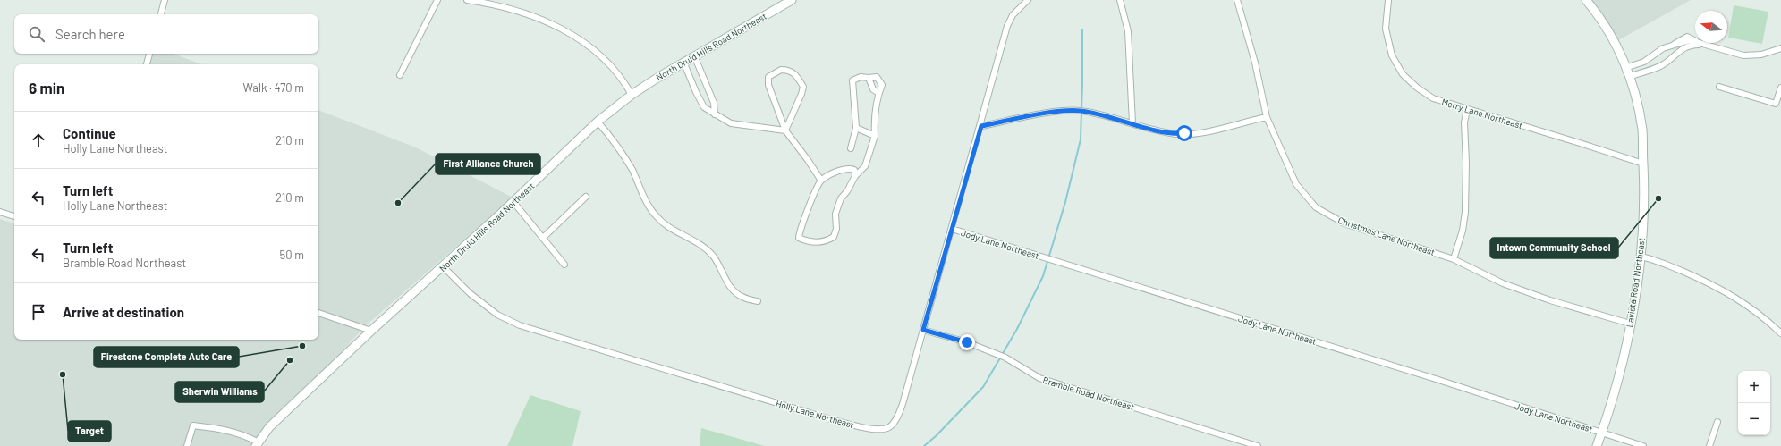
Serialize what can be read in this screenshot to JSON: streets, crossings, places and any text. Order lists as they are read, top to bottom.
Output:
{
  "streets": {
    "main road": ["North Druid Hills Road Northeast", "Lavista Road Northeast"],
    "street": [
      "Merry Lane Northeast",
      "Christmas Lane Northeast",
      "Jody Lane Northeast",
      "Bramble Road Northeast",
      "Holly Lane Northeast"
    ]
  },
  "crossings": [
    ["North Druid Hills Road Northeast", "Holly Lane Northeast"],
    ["Merry Lane Northeast", "Lavista Road Northeast"],
    ["Christmas Lane Northeast", "Lavista Road Northeast"],
    ["Jody Lane Northeast", "Lavista Road Northeast"],
    ["Jody Lane Northeast", "Holly Lane Northeast"],
    ["Bramble Road Northeast", "Holly Lane Northeast"]
  ],
  "places": [
    "Intown Community School",
    "First Alliance Church",
    "Firestone Complete Auto Care",
    "Sherwin Williams",
    "Target"
  ],
  "north": "left",
  "page": {
    "search": "Search here",
    "heading": ["6 min", "Walk · 470 m"],
    "list": [
      ["Continue", "Holly Lane Northeast", "210 m"],
      ["Turn left", "Holly Lane Northeast", "210 m"],
      ["Turn left", "Bramble Road Northeast", "50 m"],
      "Arrive at destination"
    ],
    "map_buttons": ["+", "−"]
  }
}
